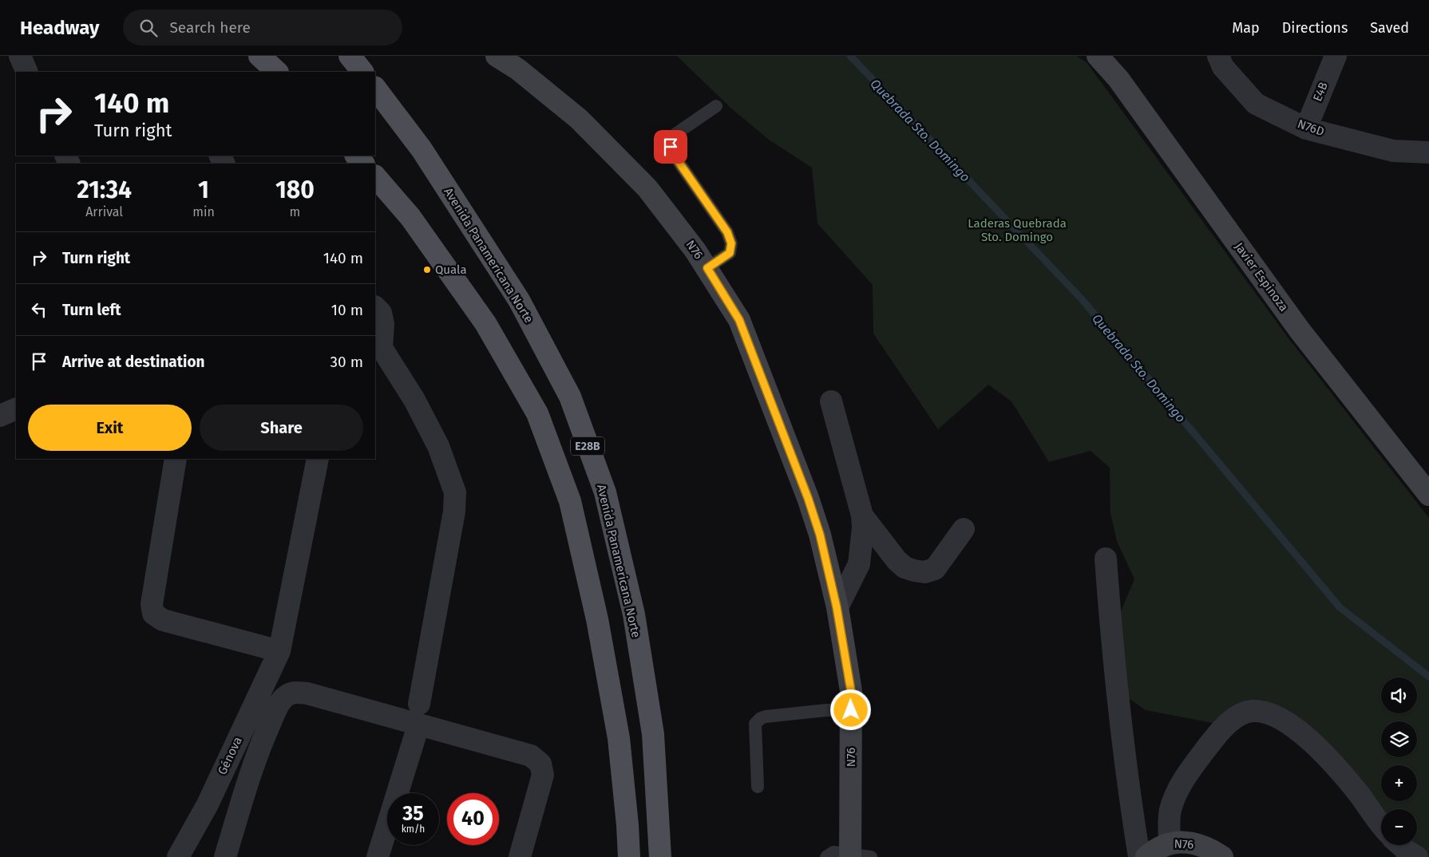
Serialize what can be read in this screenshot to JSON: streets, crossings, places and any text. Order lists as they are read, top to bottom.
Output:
{
  "streets": {
    "main road": ["Avenida Panamericana Norte", "E28B"],
    "street": [
      "E4B",
      "N76D",
      "N76",
      "Javier Espinoza",
      "Génova"
    ]
  },
  "crossings": [
    ["E4B", "N76D"]
  ],
  "water": ["Quebrada Sto. Domingo"],
  "parks": ["Laderas Quebrada Sto. Domingo"],
  "places": ["Quala"],
  "page": {
    "header": "Headway",
    "search": "Search here",
    "nav": ["Map", "Directions", "Saved"],
    "turn": ["140 m", "Turn right"],
    "eta": [
      "21:34",
      "Arrival",
      "1",
      "min",
      "180",
      "m"
    ],
    "list": [
      {
        "name": "Turn right",
        "value": "140 m"
      },
      {
        "name": "Turn left",
        "value": "10 m"
      },
      {
        "name": "Arrive at destination",
        "value": "30 m"
      }
    ],
    "buttons": ["Exit", "Share"],
    "map_buttons": ["+", "−"],
    "speed": "35 km/h",
    "limit": "40"
  }
}
